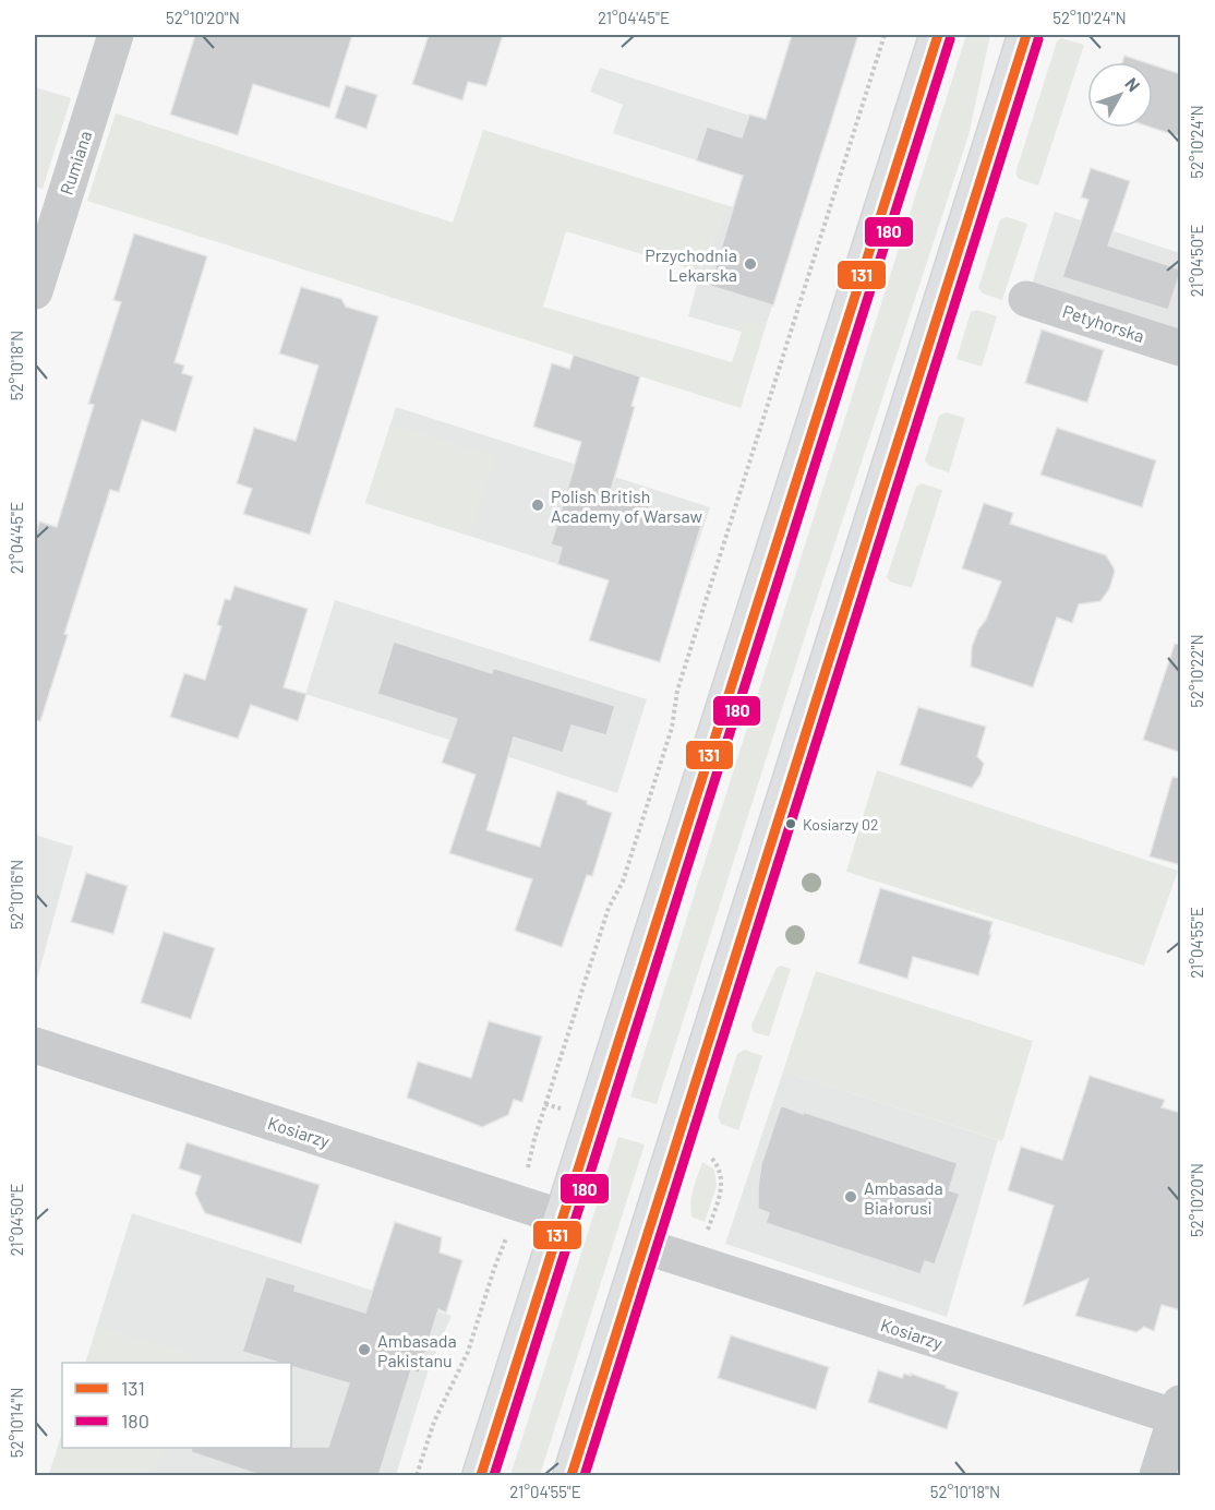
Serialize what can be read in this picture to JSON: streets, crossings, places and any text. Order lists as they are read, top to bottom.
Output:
{
  "streets": {
    "street": ["Rumiana", "Petyhorska", "Kosiarzy"]
  },
  "places": [
    "Przychodnia Lekarska",
    "Polish British Academy of Warsaw",
    "Kosiarzy 02",
    "Ambasada Białorusi",
    "Ambasada Pakistanu"
  ],
  "lines": ["transit line 131", "transit line 180"],
  "legend": ["131", "180"],
  "north": "top right",
  "coordinates": [
    "52°10'20\"N",
    "21°04'45\"E",
    "52°10'24\"N",
    "21°04'50\"E",
    "52°10'18\"N",
    "52°10'22\"N",
    "52°10'16\"N",
    "21°04'55\"E",
    "52°10'14\"N"
  ]
}
